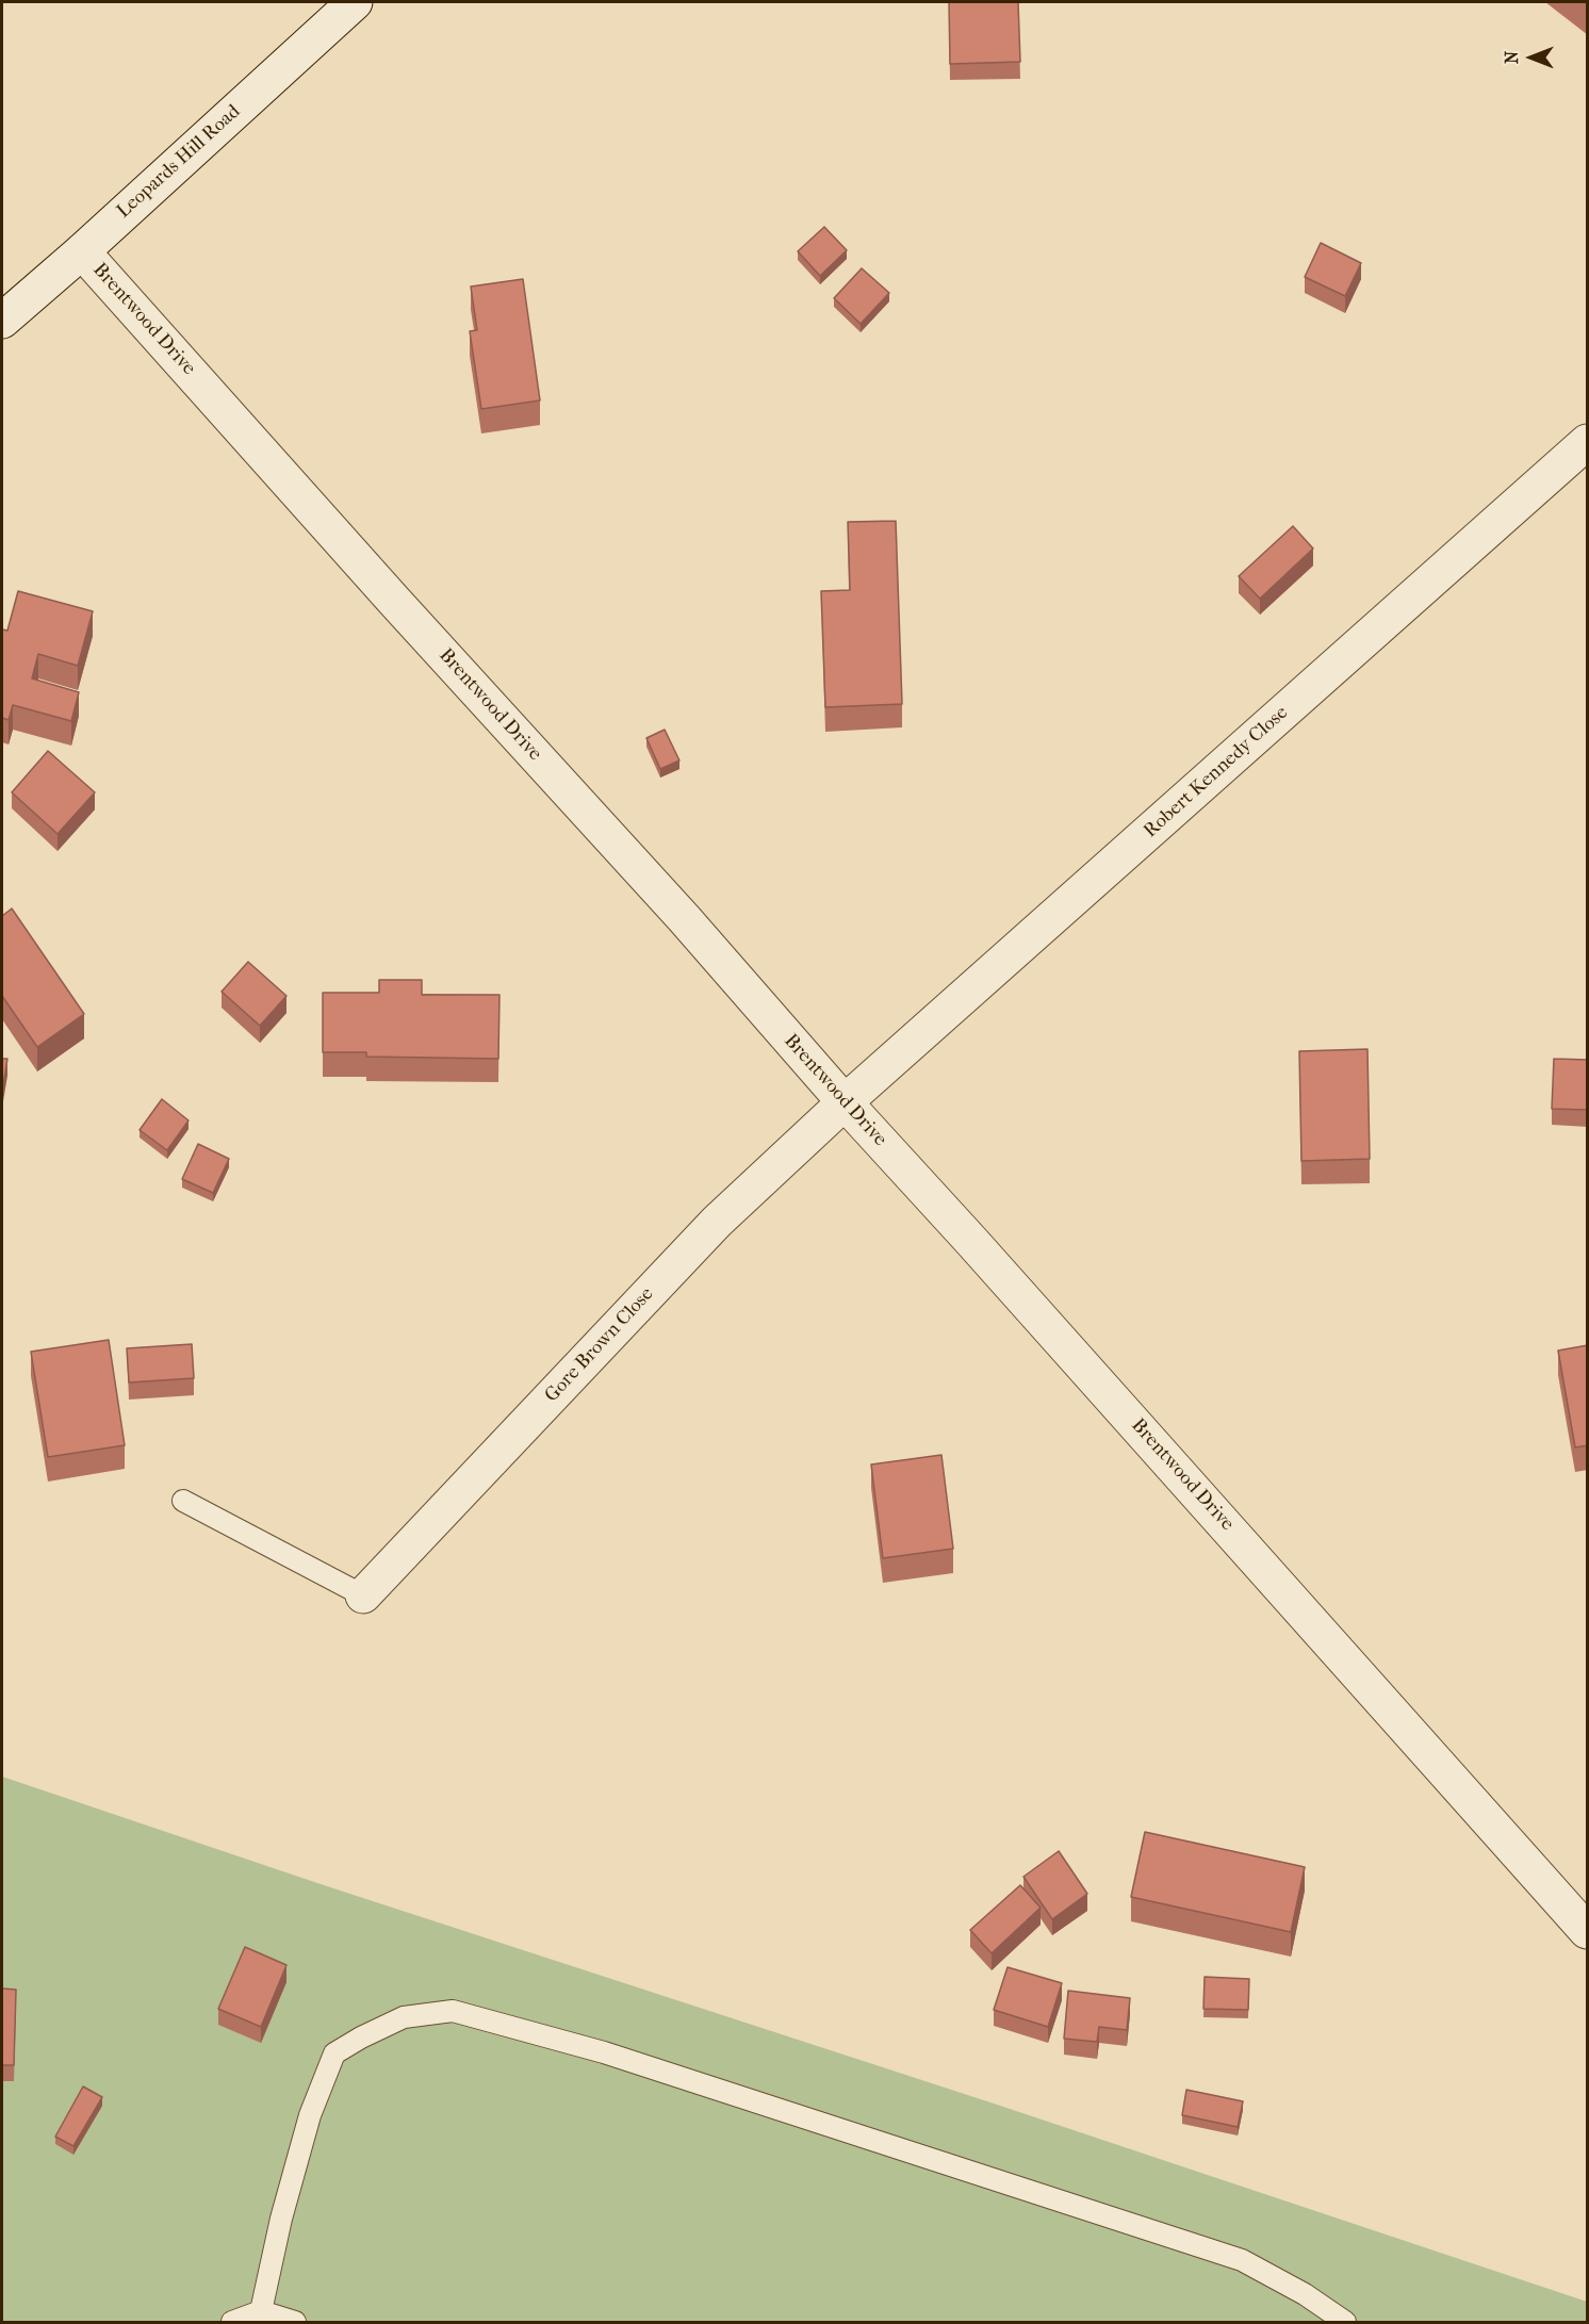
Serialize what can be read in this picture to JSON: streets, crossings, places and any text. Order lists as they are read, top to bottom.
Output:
{
  "streets": {
    "street": [
      "Leopards Hill Road",
      "Brentwood Drive",
      "Robert Kennedy Close",
      "Gore Brown Close"
    ]
  },
  "crossings": [
    ["Leopards Hill Road", "Brentwood Drive"],
    ["Brentwood Drive", "Robert Kennedy Close"],
    ["Brentwood Drive", "Gore Brown Close"],
    ["Robert Kennedy Close", "Gore Brown Close"]
  ],
  "north": "left"
}
